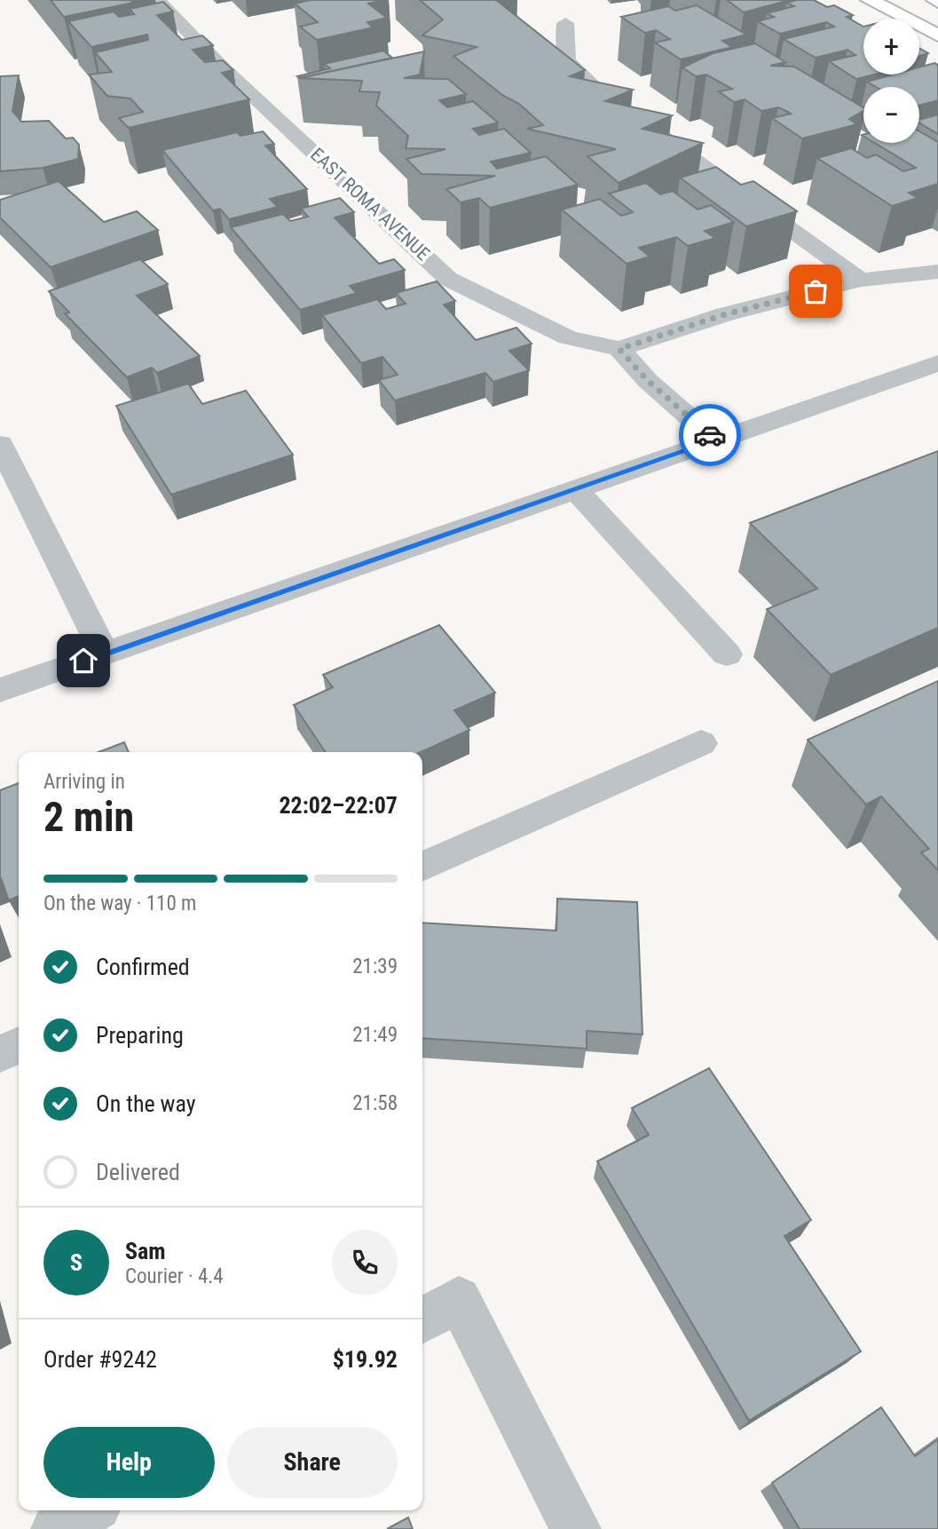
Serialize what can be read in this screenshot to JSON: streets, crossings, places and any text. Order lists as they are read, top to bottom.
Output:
{
  "streets": {
    "street": ["EAST ROMA AVENUE"]
  },
  "page": {
    "map_buttons": ["+", "−"],
    "heading": ["2 min", "Arriving in", "22:02–22:07"],
    "panel": [
      "Sam",
      "Courier · 4.4",
      "Order #9242",
      "$19.92"
    ],
    "bar": "On the way · 110 m",
    "list": [
      ["Confirmed", "21:39"],
      ["Preparing", "21:49"],
      ["On the way", "21:58"],
      "Delivered"
    ],
    "round": "S",
    "buttons": ["Help", "Share"]
  }
}
